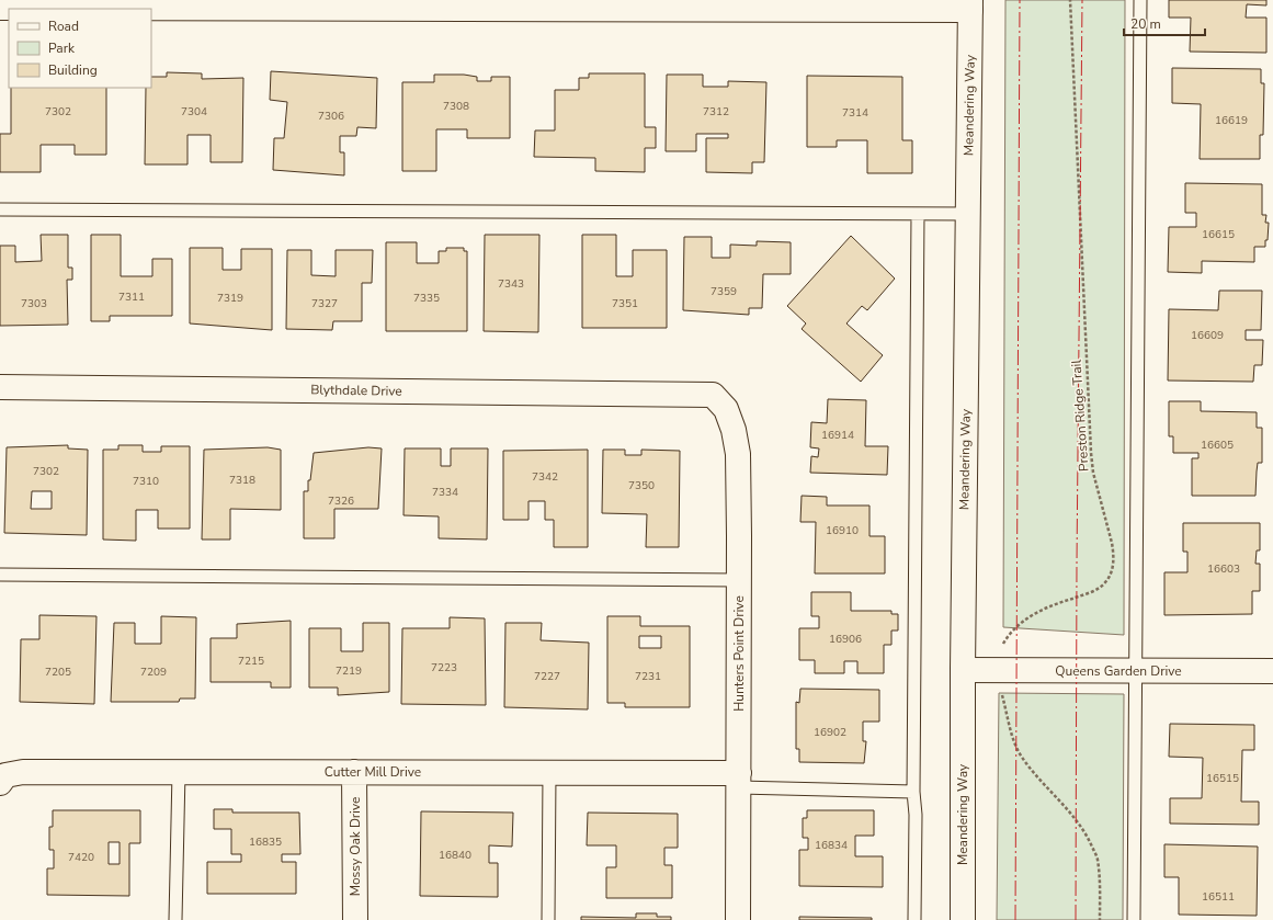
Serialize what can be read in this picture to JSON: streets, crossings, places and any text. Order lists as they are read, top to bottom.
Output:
{
  "streets": {
    "street": [
      "Meandering Way",
      "Blythdale Drive",
      "Hunters Point Drive",
      "Queens Garden Drive",
      "Cutter Mill Drive",
      "Mossy Oak Drive"
    ],
    "path": ["Preston Ridge Trail"]
  },
  "crossings": [
    ["Meandering Way", "Queens Garden Drive"],
    ["Blythdale Drive", "Hunters Point Drive"],
    ["Preston Ridge Trail", "Queens Garden Drive"],
    ["Hunters Point Drive", "Cutter Mill Drive"],
    ["Cutter Mill Drive", "Mossy Oak Drive"]
  ],
  "house_numbers": [
    "7308",
    "7302",
    "7304",
    "7312",
    "7314",
    "7306",
    "16619",
    "16615",
    "7343",
    "7359",
    "7311",
    "7319",
    "7335",
    "7303",
    "7327",
    "7351",
    "16609",
    "16914",
    "16605",
    "7302",
    "7342",
    "7318",
    "7310",
    "7350",
    "7334",
    "7326",
    "16910",
    "16603",
    "16906",
    "7215",
    "7223",
    "7219",
    "7205",
    "7209",
    "7227",
    "7231",
    "16902",
    "16515",
    "16835",
    "16834",
    "16840",
    "7420",
    "16511"
  ],
  "legend": ["Road", "Park", "Building"],
  "scale_bar": "20 m"
}
